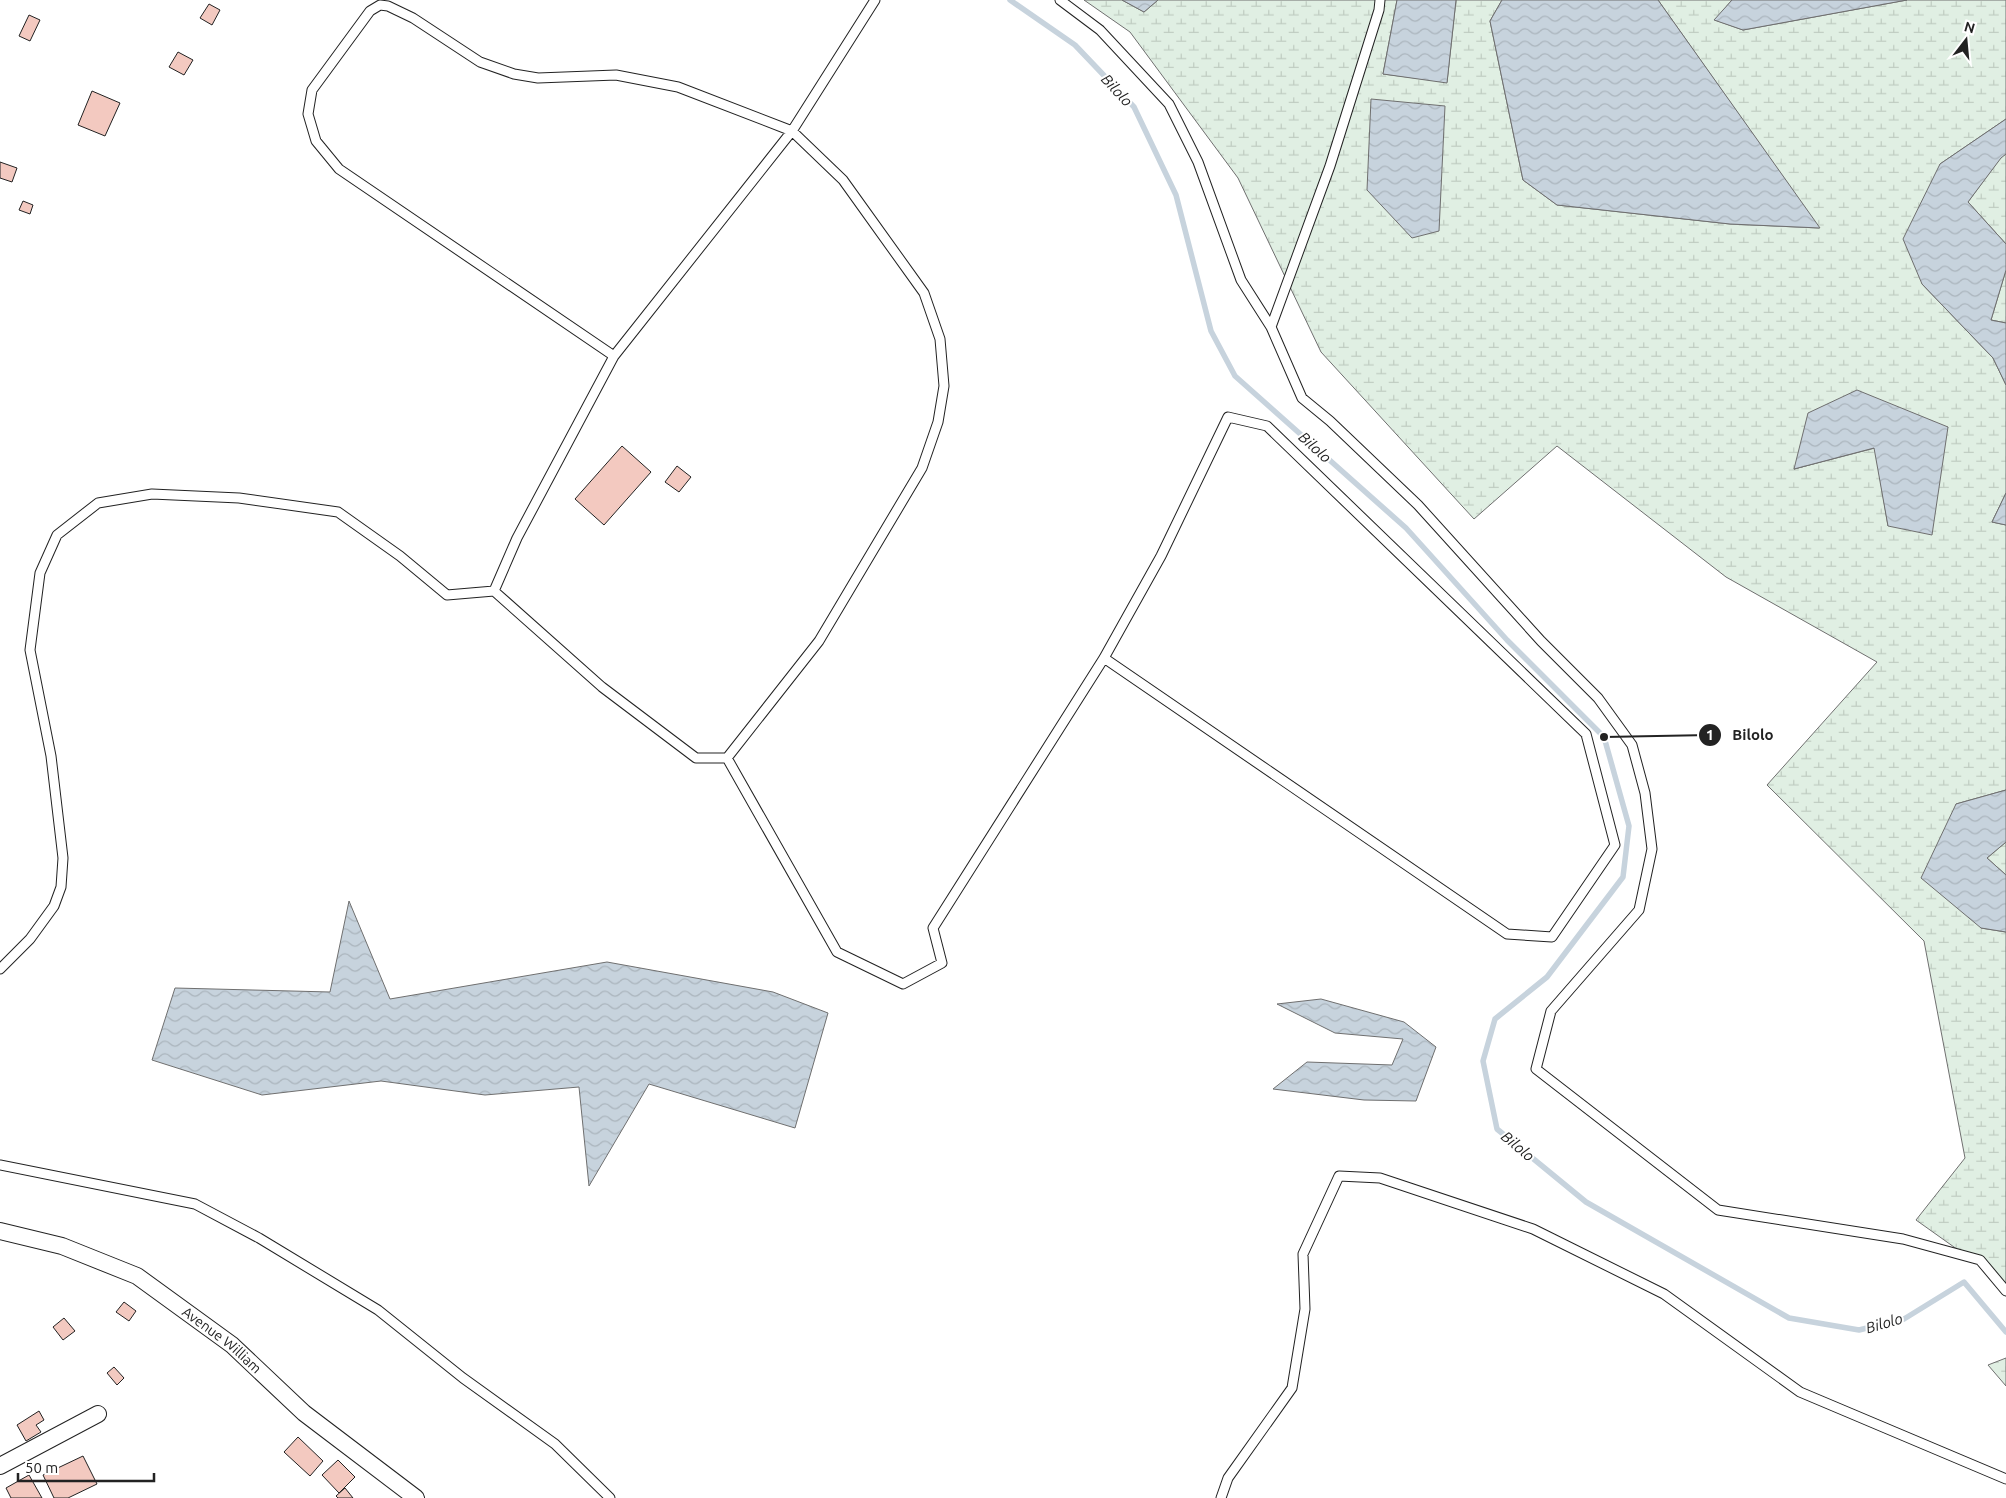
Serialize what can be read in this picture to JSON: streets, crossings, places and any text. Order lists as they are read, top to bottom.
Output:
{
  "streets": {
    "street": ["Avenue William"]
  },
  "water": ["Bilolo"],
  "places": ["Bilolo"],
  "scale_bar": "50 m",
  "north": "top"
}
